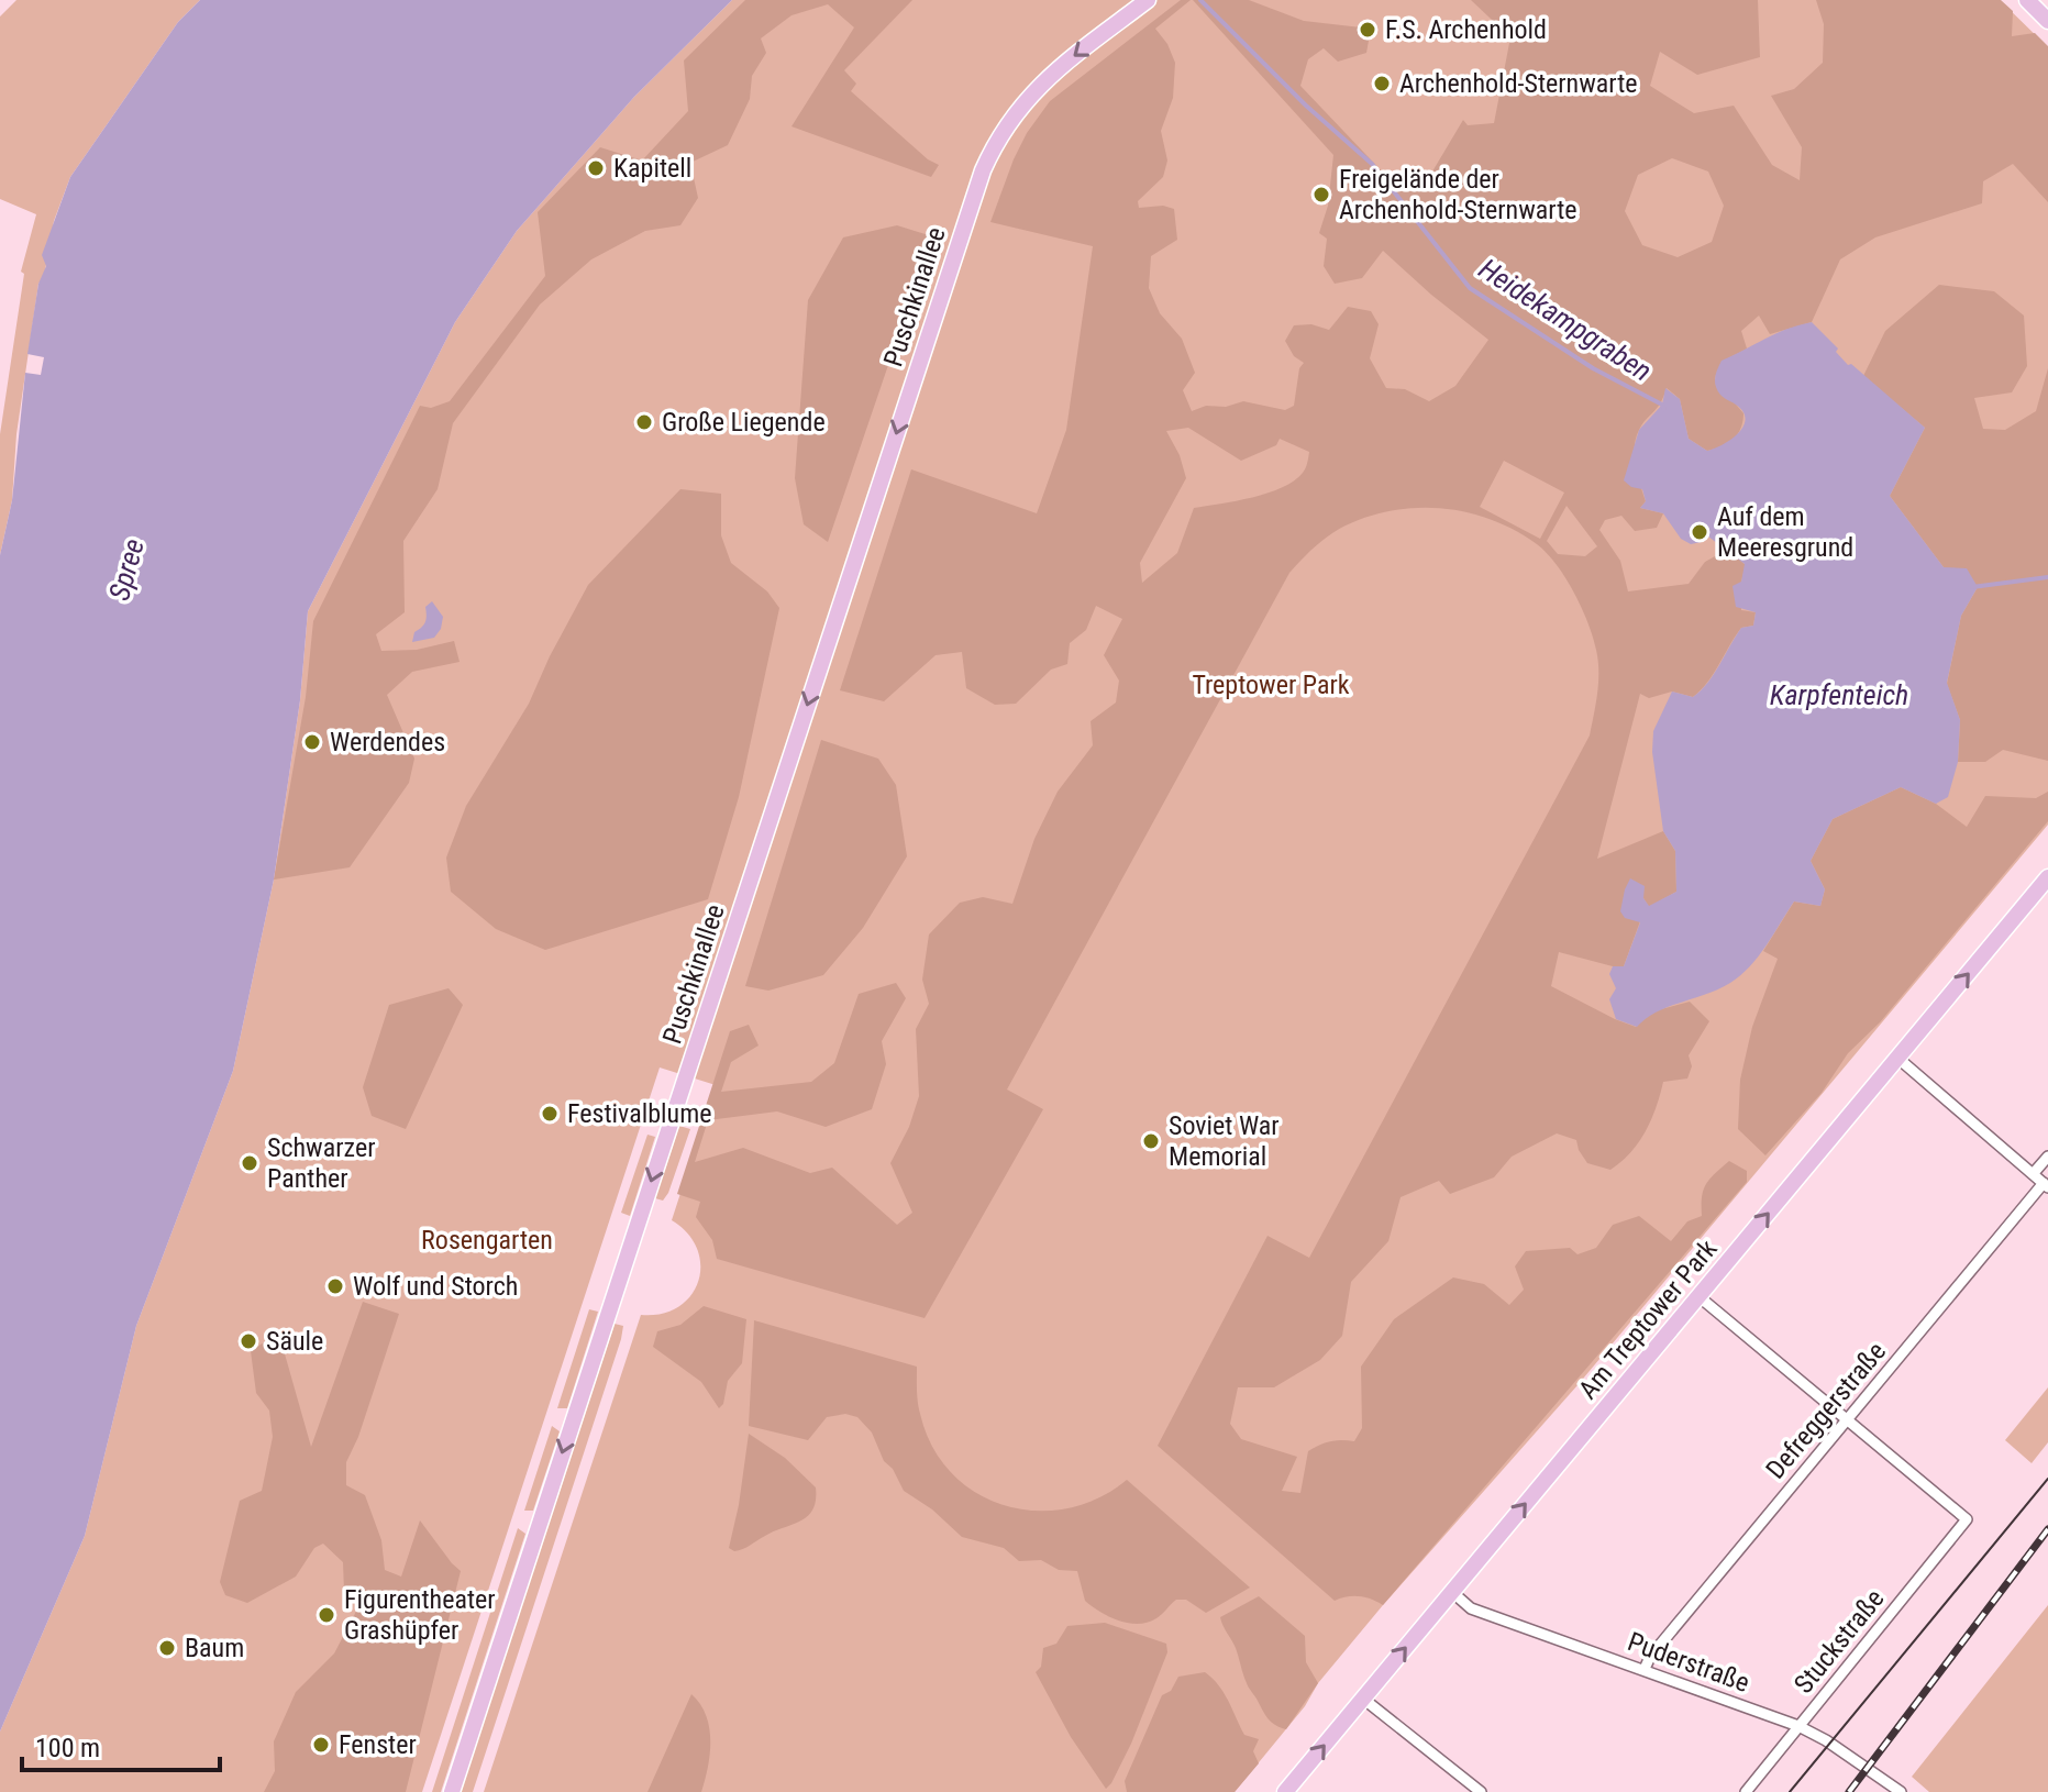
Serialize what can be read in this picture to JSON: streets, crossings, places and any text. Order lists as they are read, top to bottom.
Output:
{
  "streets": {
    "main road": ["Puschkinallee", "Am Treptower Park"],
    "street": ["Defreggerstraße", "Stuckstraße", "Puderstraße"]
  },
  "crossings": [
    ["Am Treptower Park", "Puderstraße"],
    ["Defreggerstraße", "Stuckstraße"],
    ["Defreggerstraße", "Puderstraße"],
    ["Stuckstraße", "Puderstraße"]
  ],
  "one_way": ["Puschkinallee", "Am Treptower Park"],
  "water": ["Heidekampgraben", "Spree", "Karpfenteich"],
  "parks": ["Treptower Park", "Rosengarten"],
  "places": [
    "F.S. Archenhold",
    "Archenhold-Sternwarte",
    "Kapitell",
    "Freigelände der Archenhold-Sternwarte",
    "Große Liegende",
    "Auf dem Meeresgrund",
    "Werdendes",
    "Festivalblume",
    "Soviet War Memorial",
    "Schwarzer Panther",
    "Wolf und Storch",
    "Säule",
    "Figurentheater Grashüpfer",
    "Baum",
    "Fenster"
  ],
  "scale_bar": "100 m"
}
